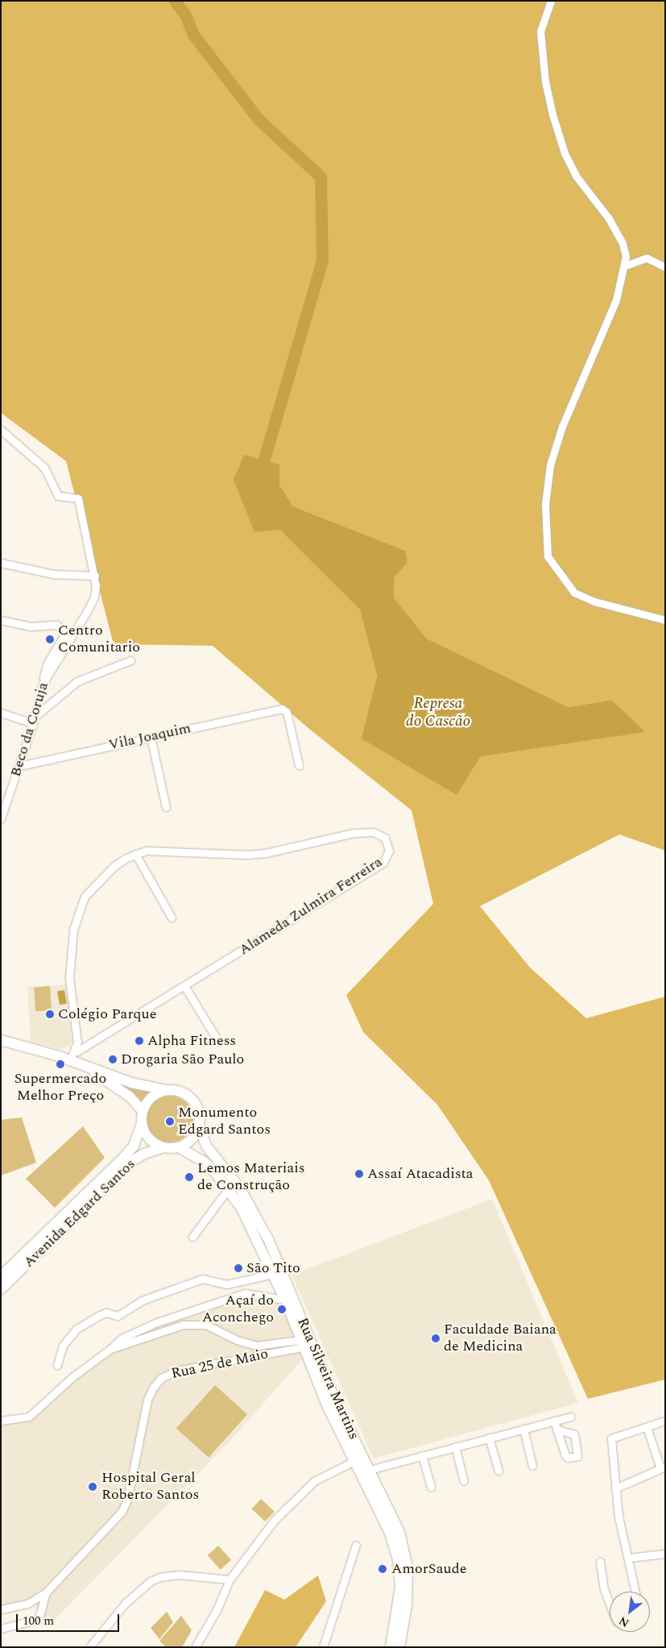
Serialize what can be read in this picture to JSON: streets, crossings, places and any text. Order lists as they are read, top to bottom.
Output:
{
  "streets": {
    "main road": ["Avenida Edgard Santos", "Rua Silveira Martins"],
    "street": [
      "Beco da Coruja",
      "Vila Joaquim",
      "Alameda Zulmira Ferreira",
      "Rua 25 de Maio"
    ]
  },
  "crossings": [
    ["Beco da Coruja", "Vila Joaquim"],
    ["Avenida Edgard Santos", "Rua Silveira Martins"],
    ["Rua 25 de Maio", "Rua Silveira Martins"]
  ],
  "water": ["Represa do Cascão"],
  "places": [
    "Centro Comunitario",
    "Colégio Parque",
    "Alpha Fitness",
    "Drogaria São Paulo",
    "Supermercado Melhor Preço",
    "Monumento Edgard Santos",
    "Assaí Atacadista",
    "Lemos Materiais de Construção",
    "São Tito",
    "Açaí do Aconchego",
    "Faculdade Baiana de Medicina",
    "Hospital Geral Roberto Santos",
    "AmorSaude"
  ],
  "scale_bar": "100 m",
  "north": "bottom left"
}
